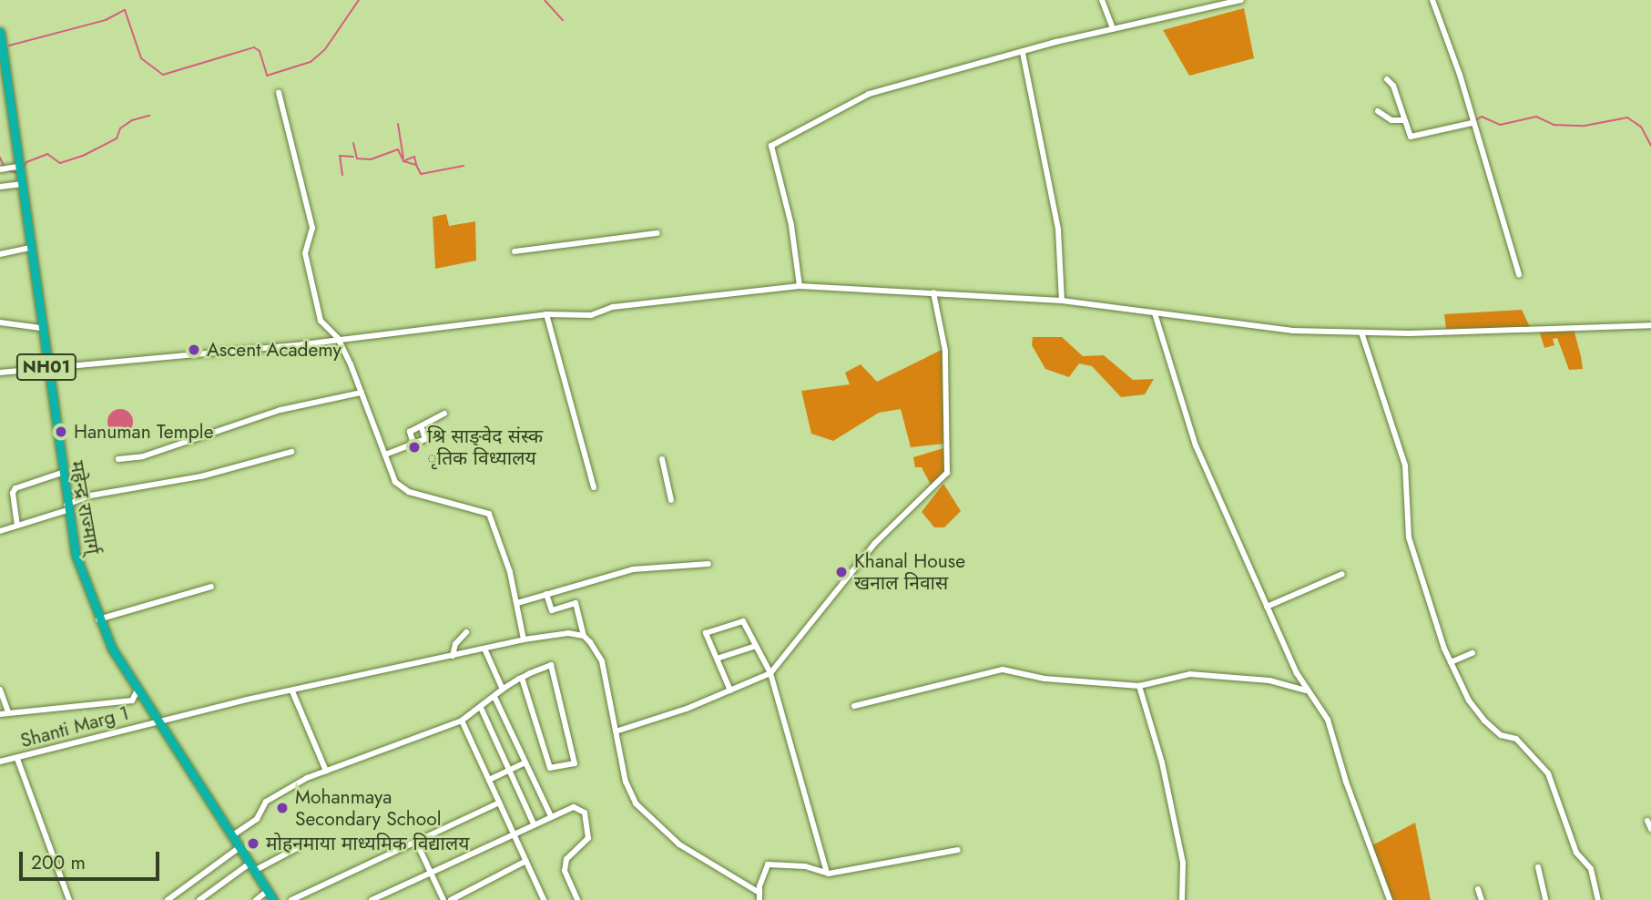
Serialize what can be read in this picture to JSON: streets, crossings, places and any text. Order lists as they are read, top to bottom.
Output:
{
  "streets": {
    "highway": ["NH01", "महेन्द्र राज्मार्ग्"],
    "street": ["Shanti Marg 1"]
  },
  "crossings": [
    ["महेन्द्र राज्मार्ग्", "Shanti Marg 1"]
  ],
  "places": [
    "Ascent Academy",
    "Hanuman Temple",
    "श्रि साङ्वेद संस्क ृतिक विध्यालय",
    "Khanal House खनाल निवास",
    "Mohanmaya Secondary School",
    "मोहनमाया माध्यमिक विद्यालय"
  ],
  "scale_bar": "200 m"
}
